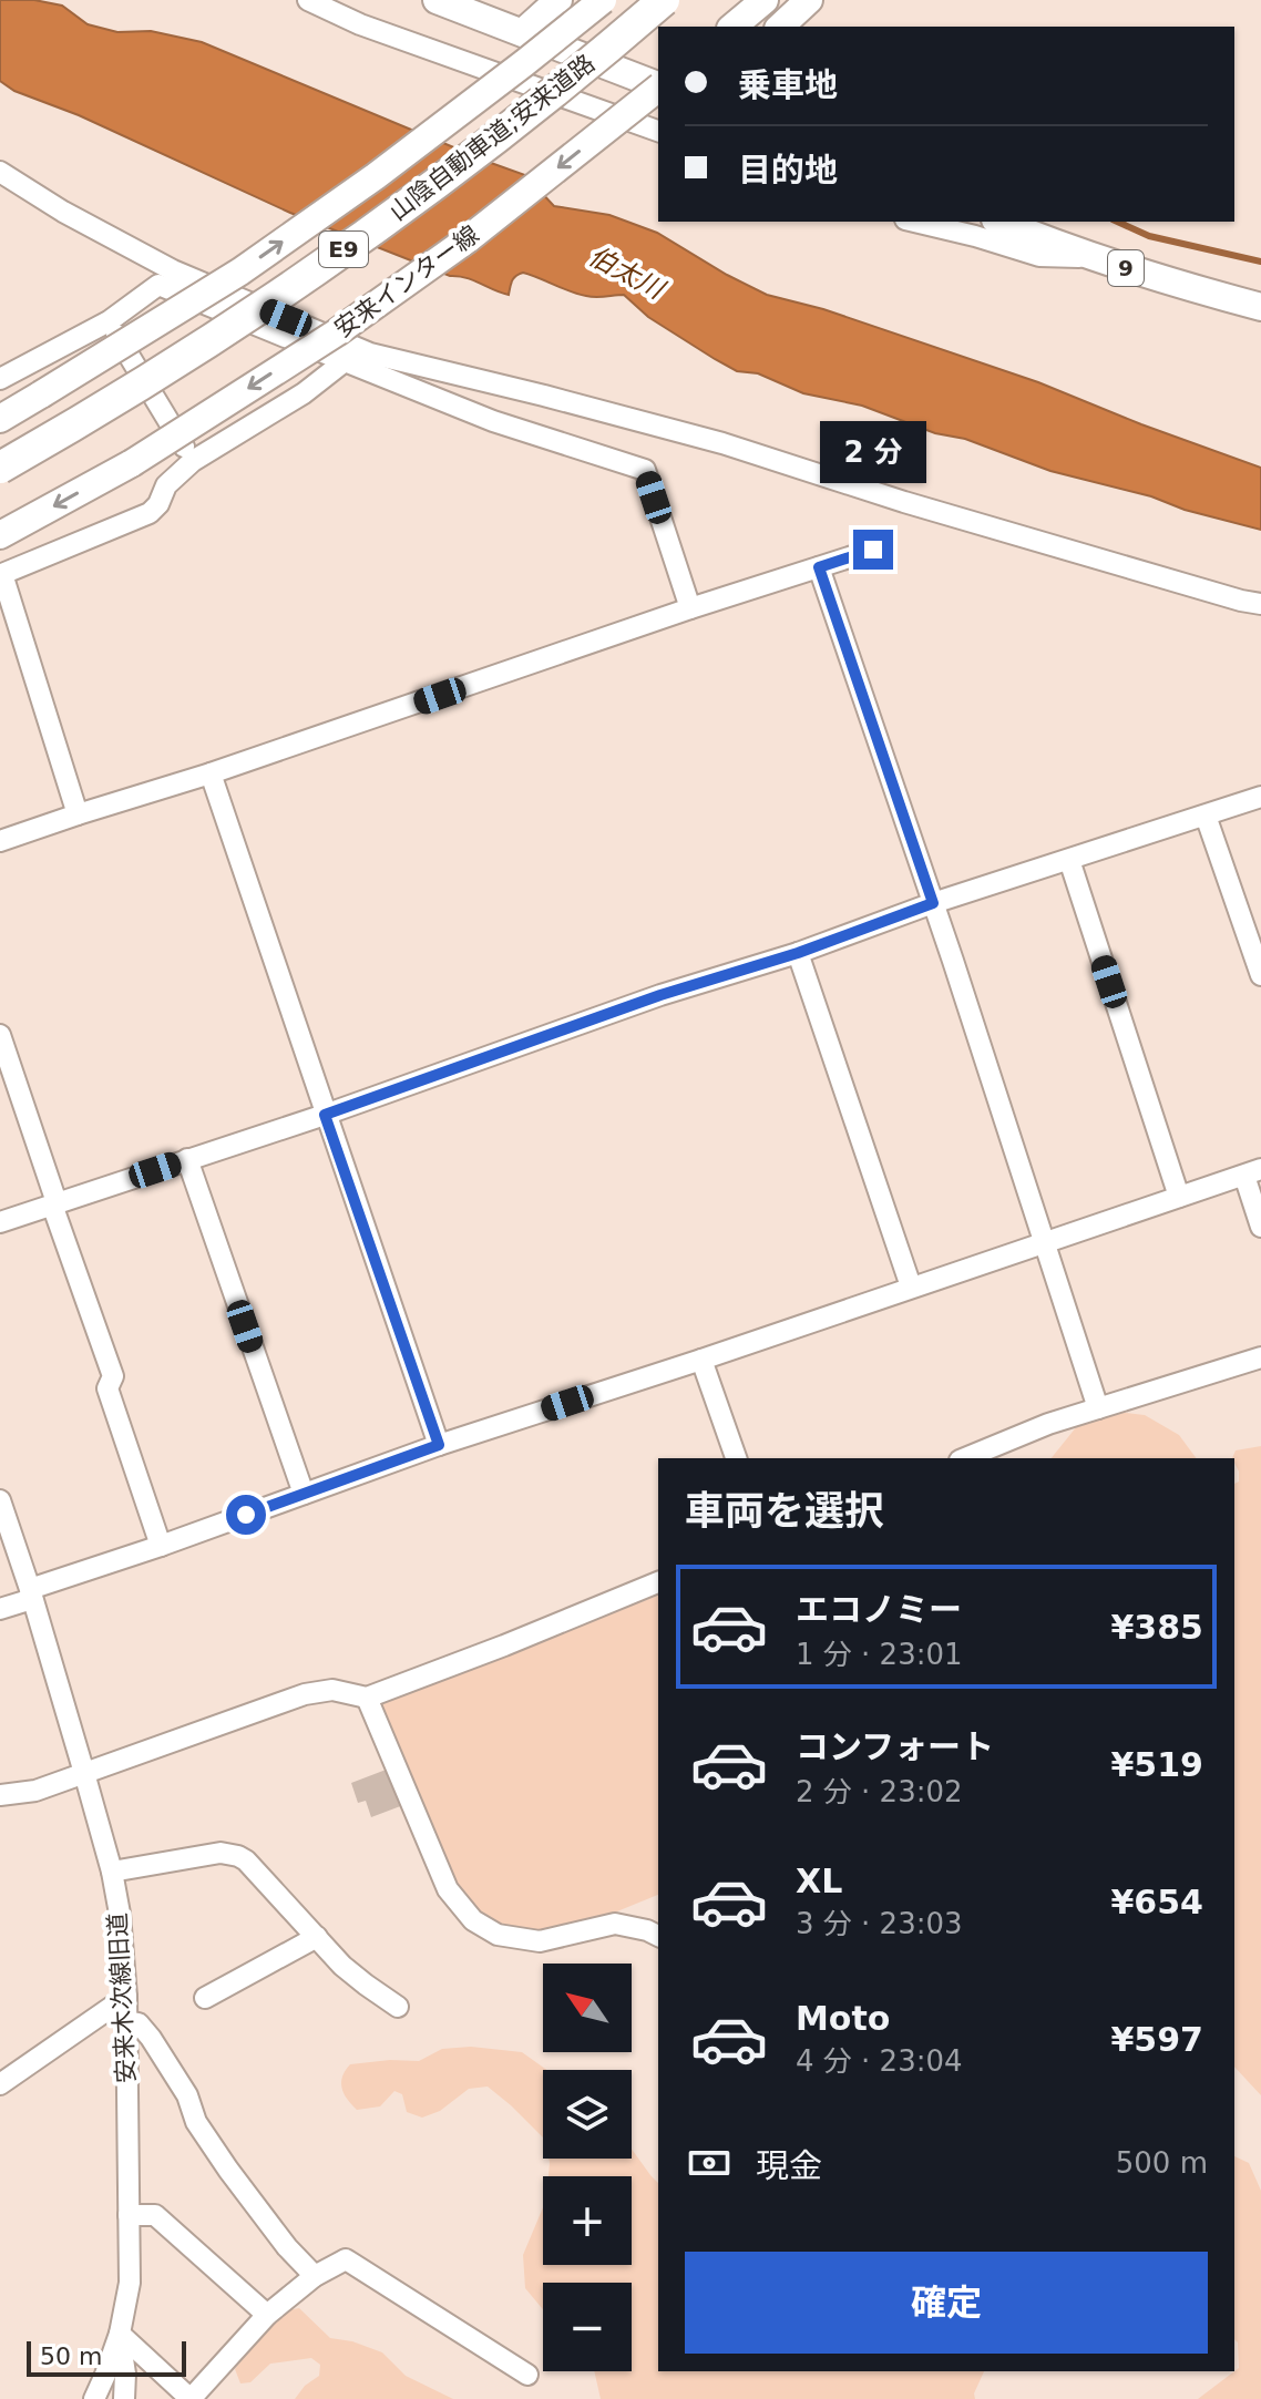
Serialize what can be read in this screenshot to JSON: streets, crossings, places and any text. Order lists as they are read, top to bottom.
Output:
{
  "streets": {
    "highway": ["山陰自動車道;安来道路", "E9"],
    "main road": ["9", "安来インター線"],
    "street": ["安来木次線旧道"]
  },
  "water": ["伯太川"],
  "scale_bar": "50 m",
  "north": "top left",
  "page": {
    "banner": ["乗車地", "目的地"],
    "bubble": "2 分",
    "heading": "車両を選択",
    "list": [
      {
        "name": "エコノミー",
        "note": "1 分 · 23:01",
        "value": "¥385"
      },
      {
        "name": "コンフォート",
        "note": "2 分 · 23:02",
        "value": "¥519"
      },
      {
        "name": "XL",
        "note": "3 分 · 23:03",
        "value": "¥654"
      },
      {
        "name": "Moto",
        "note": "4 分 · 23:04",
        "value": "¥597"
      }
    ],
    "map_buttons": ["+", "−"],
    "pay": ["現金", "500 m"],
    "buttons": "確定",
    "scale": "50 m"
  }
}
